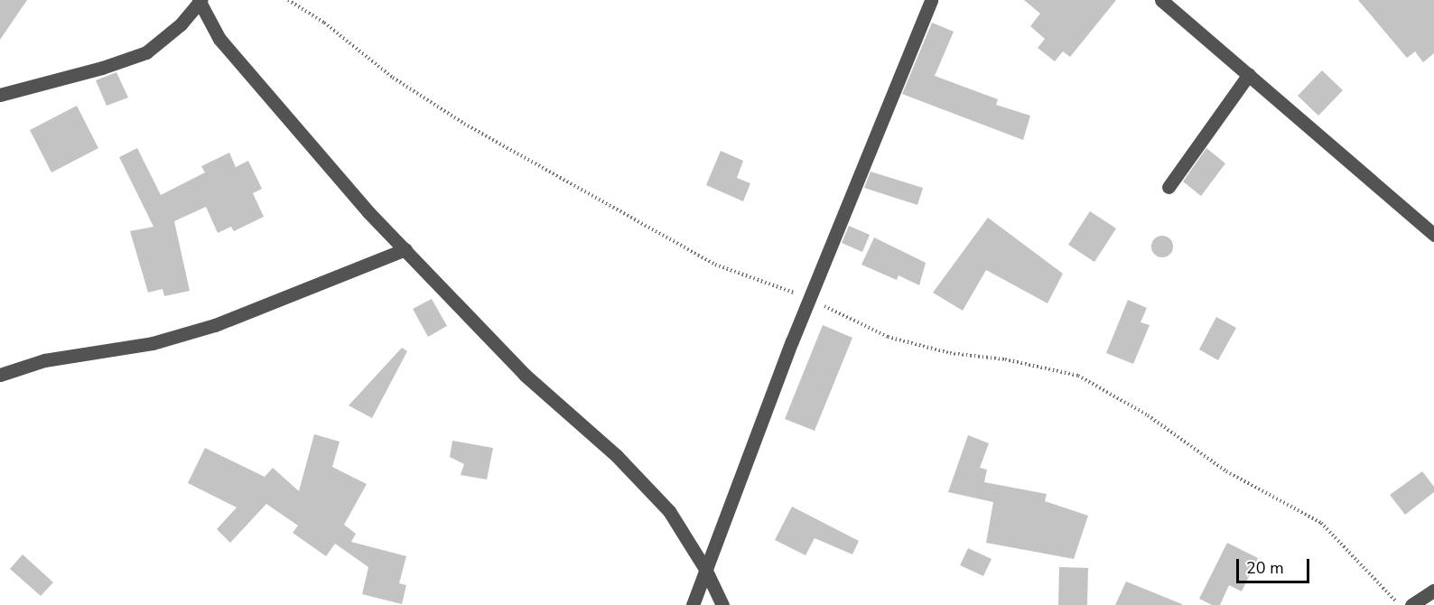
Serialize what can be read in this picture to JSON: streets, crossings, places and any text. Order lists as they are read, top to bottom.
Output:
{
  "scale_bar": "20 m"
}
